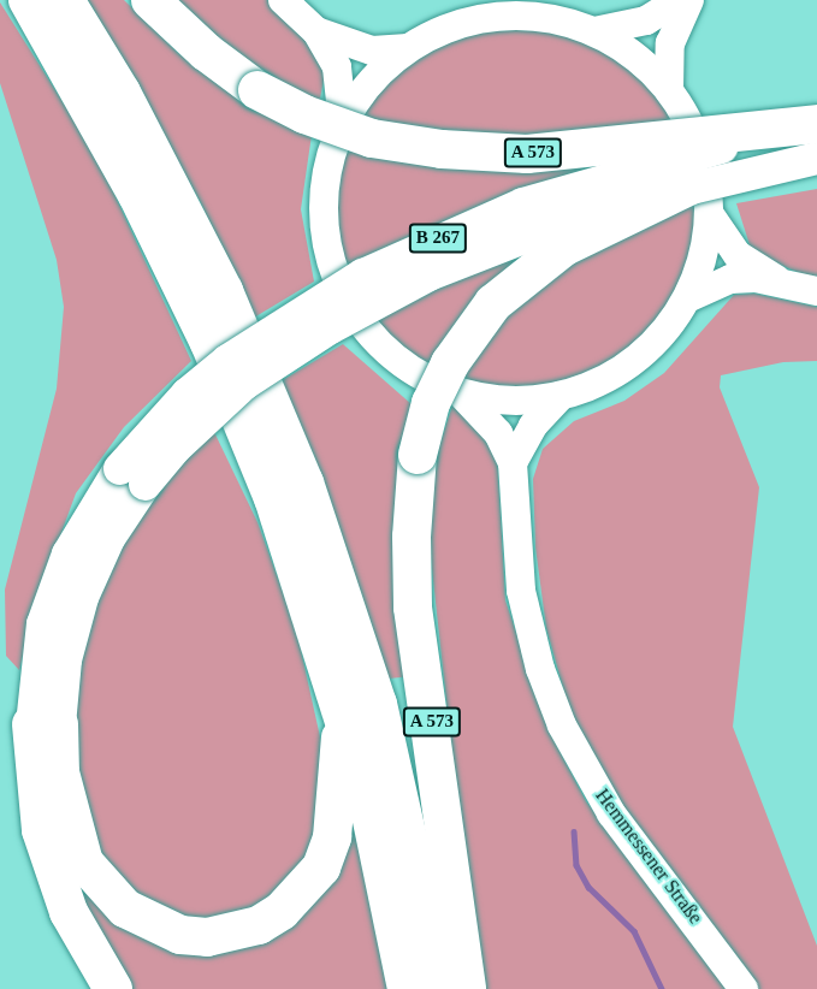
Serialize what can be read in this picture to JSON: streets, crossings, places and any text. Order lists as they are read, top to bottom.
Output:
{
  "streets": {
    "highway": ["A 573"],
    "main road": ["B 267", "Hemmessener Straße"]
  },
  "crossings": [
    ["A 573", "B 267"]
  ]
}
